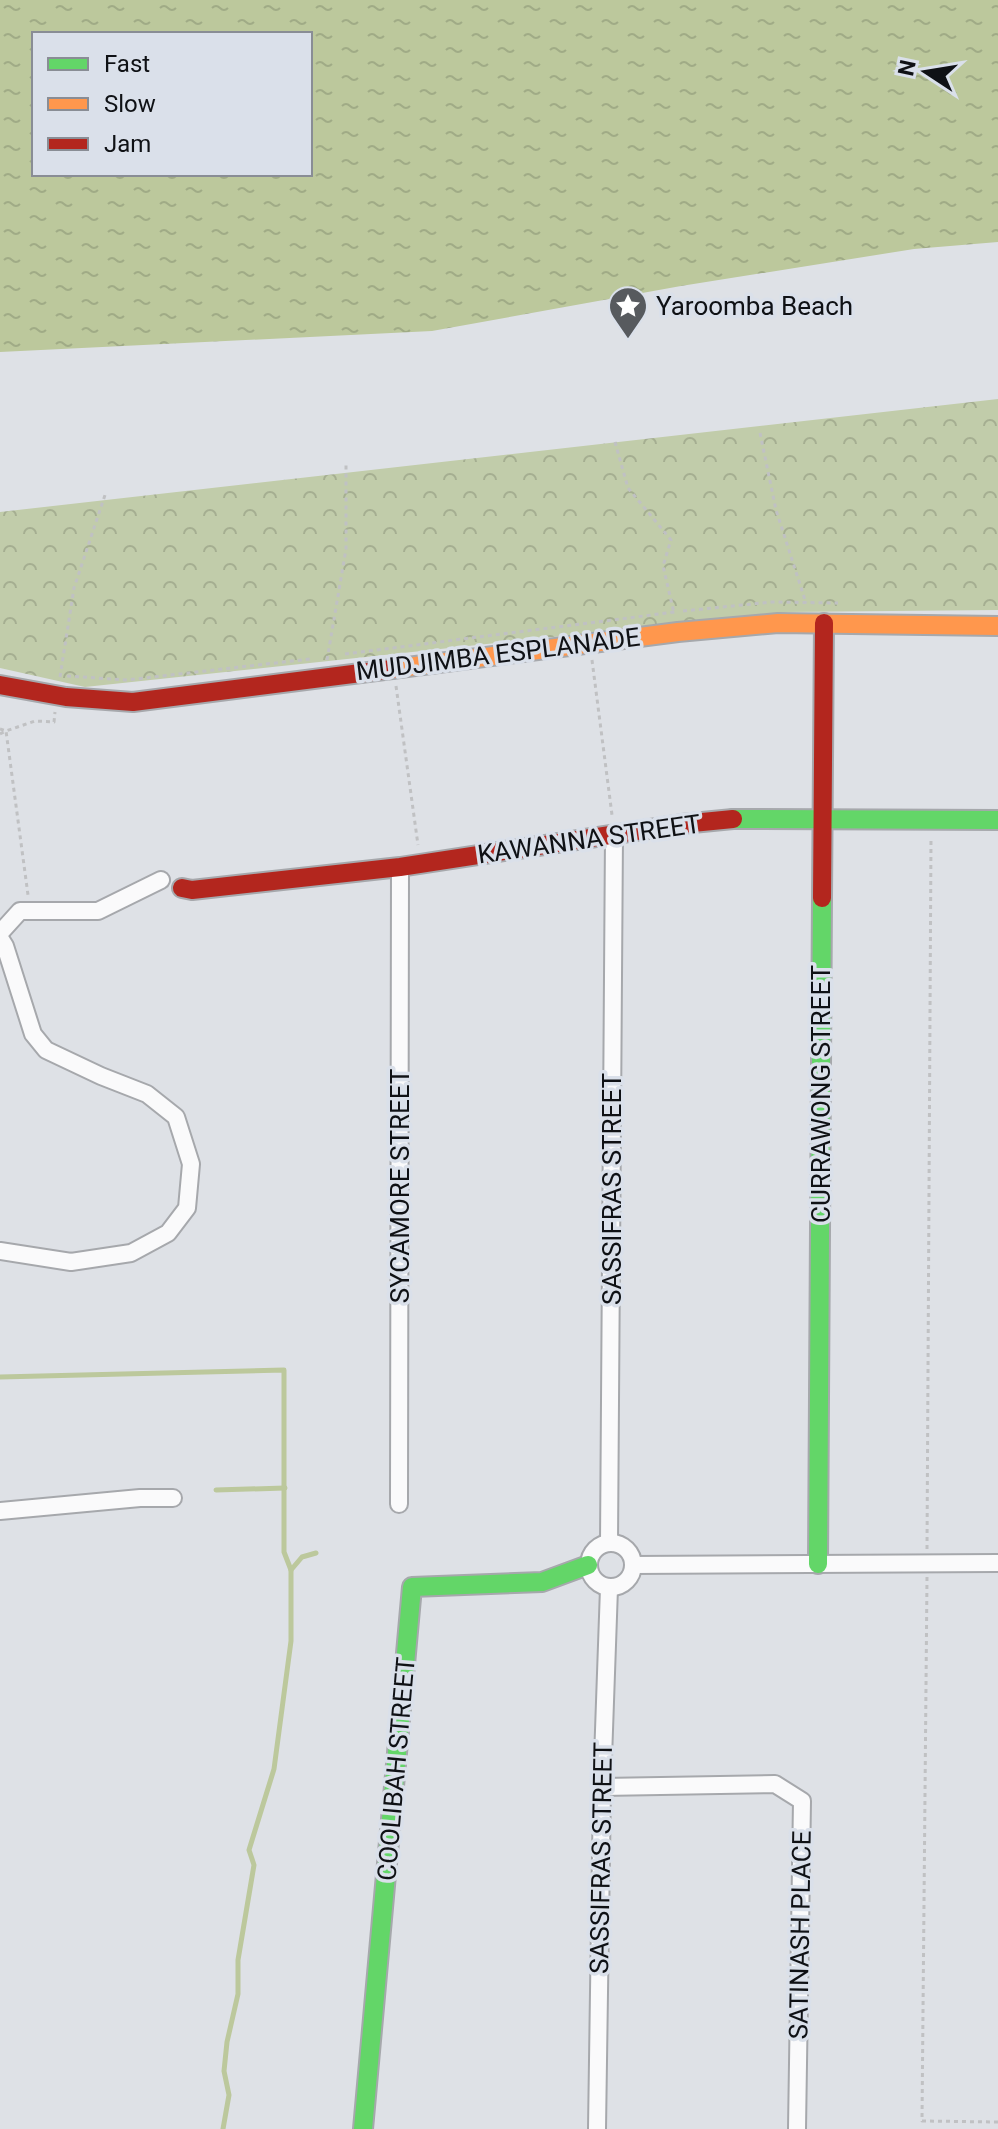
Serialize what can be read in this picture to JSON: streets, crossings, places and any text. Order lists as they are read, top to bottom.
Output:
{
  "streets": {
    "street": [
      "MUDJIMBA ESPLANADE",
      "KAWANNA STREET",
      "CURRAWONG STREET",
      "SYCAMORE STREET",
      "SASSIFRAS STREET",
      "COOLIBAH STREET",
      "SATINASH PLACE"
    ]
  },
  "crossings": [
    ["MUDJIMBA ESPLANADE", "CURRAWONG STREET"],
    ["KAWANNA STREET", "CURRAWONG STREET"],
    ["KAWANNA STREET", "SYCAMORE STREET"],
    ["KAWANNA STREET", "SASSIFRAS STREET"],
    ["SASSIFRAS STREET", "COOLIBAH STREET"],
    ["SASSIFRAS STREET", "SATINASH PLACE"]
  ],
  "places": {
    "place": ["Yaroomba Beach"]
  },
  "legend": ["Fast", "Slow", "Jam"],
  "north": "left"
}
